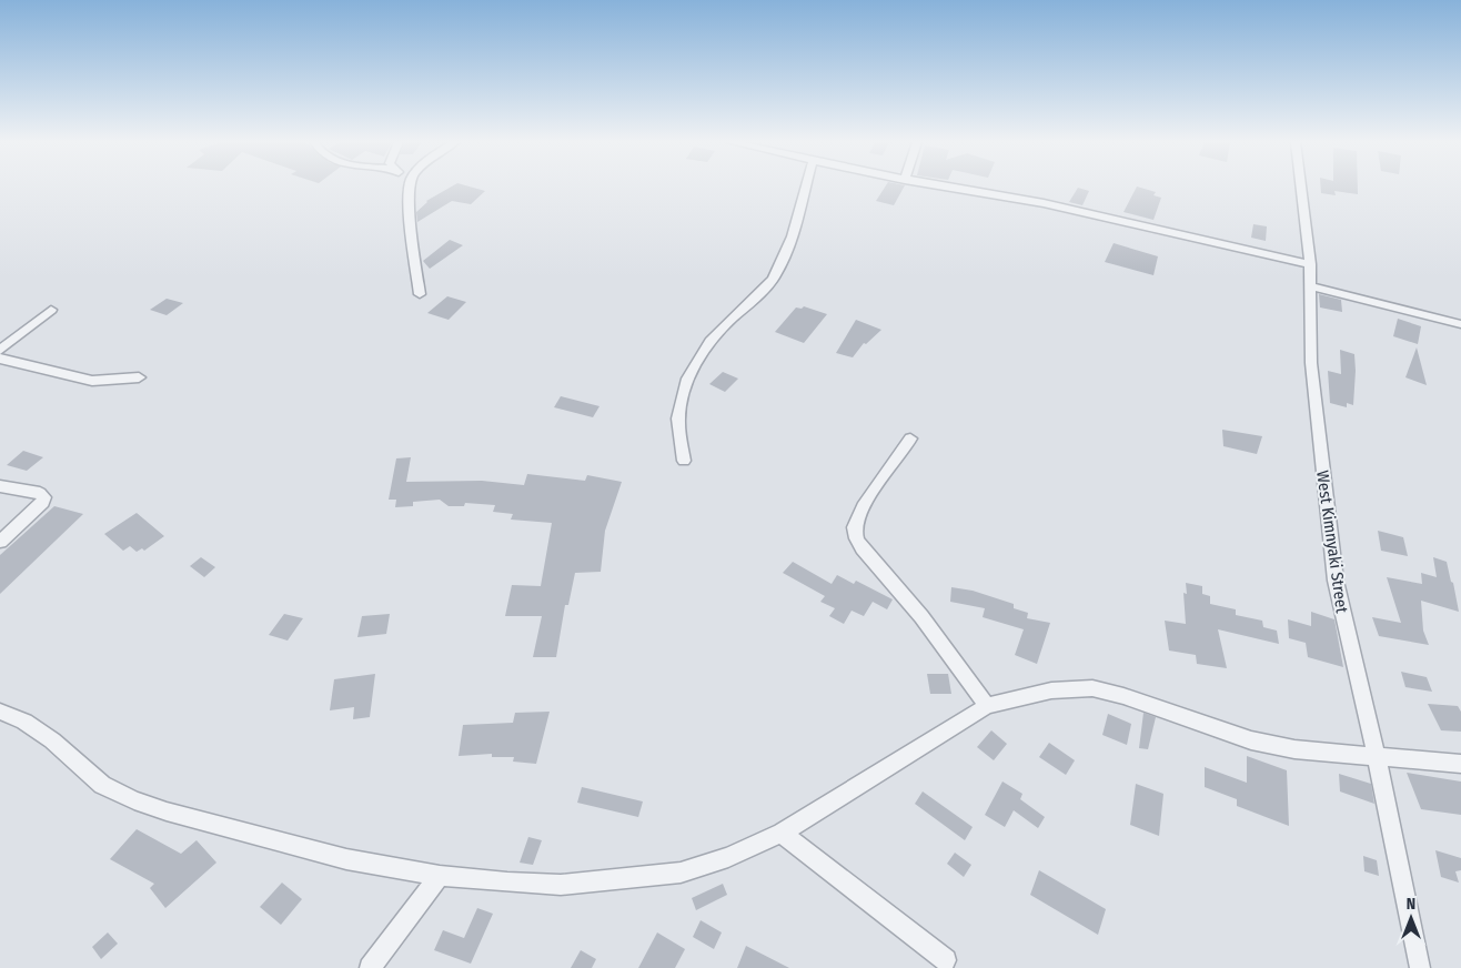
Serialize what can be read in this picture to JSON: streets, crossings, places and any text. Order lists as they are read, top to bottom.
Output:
{
  "streets": {
    "street": ["West Kimnyaki Street"]
  },
  "north": "top"
}
